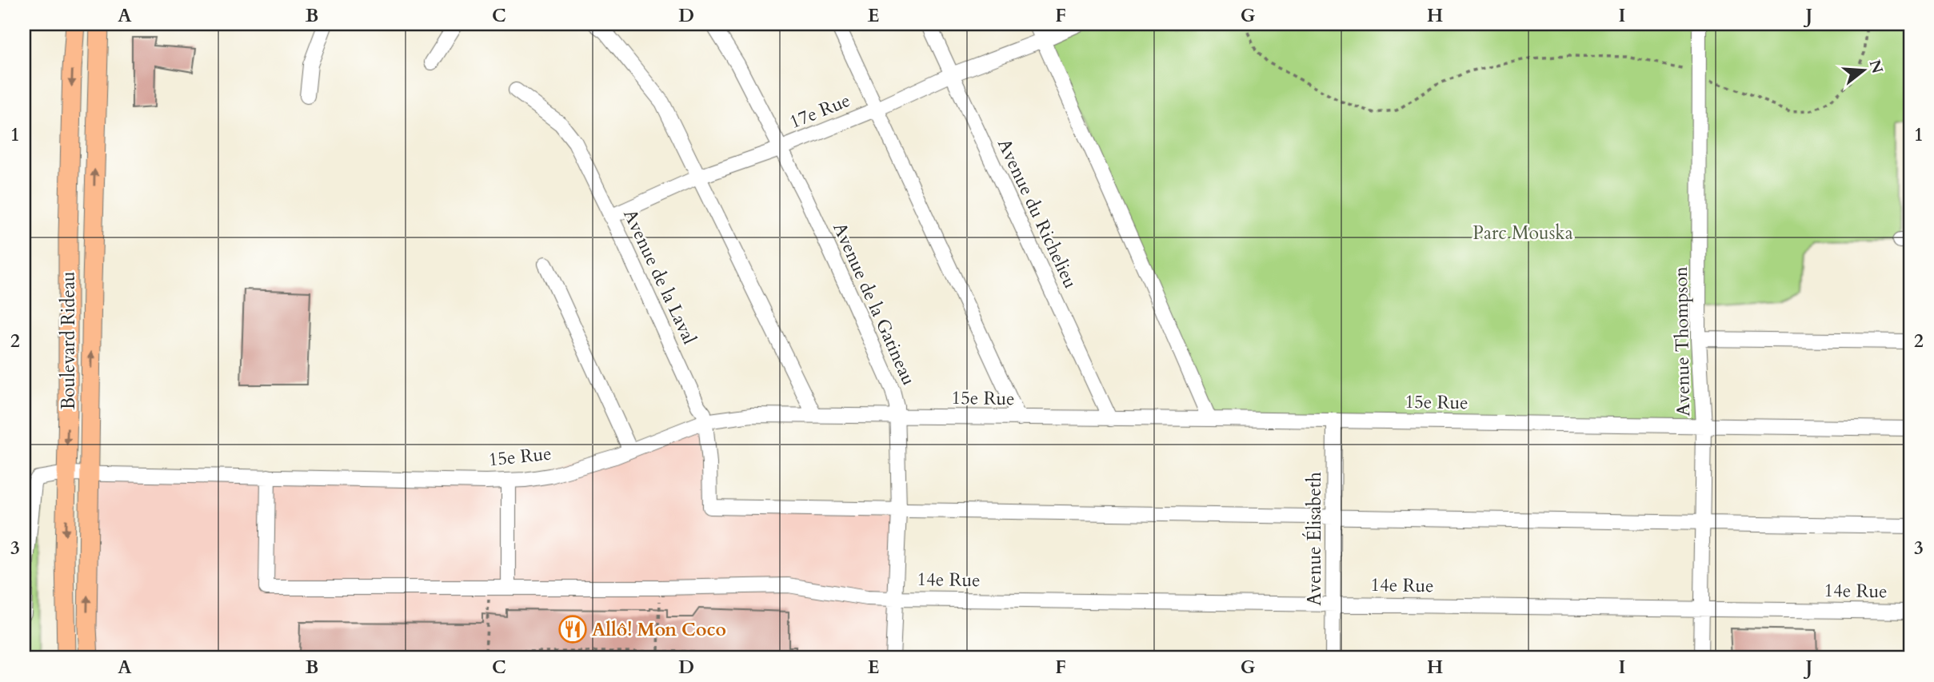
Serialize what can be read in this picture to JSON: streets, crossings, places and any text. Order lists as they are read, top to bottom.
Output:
{
  "streets": {
    "main road": ["Boulevard Rideau"],
    "street": [
      "17e Rue",
      "Avenue du Richelieu",
      "Avenue de la Laval",
      "Avenue de la Gatineau",
      "Avenue Thompson",
      "15e Rue",
      "Avenue Élisabeth",
      "14e Rue"
    ]
  },
  "crossings": [
    ["17e Rue", "Avenue du Richelieu"],
    ["17e Rue", "Avenue de la Laval"],
    ["17e Rue", "Avenue de la Gatineau"],
    ["Avenue du Richelieu", "15e Rue"],
    ["Avenue de la Laval", "Avenue de la Gatineau"],
    ["Avenue de la Laval", "15e Rue"],
    ["Avenue de la Gatineau", "15e Rue"],
    ["Avenue de la Gatineau", "14e Rue"],
    ["Boulevard Rideau", "15e Rue"],
    ["Avenue Thompson", "15e Rue"],
    ["Avenue Thompson", "14e Rue"],
    ["15e Rue", "Avenue Élisabeth"],
    ["15e Rue", "14e Rue"],
    ["Avenue Élisabeth", "14e Rue"]
  ],
  "parks": ["Parc Mouska"],
  "places": {
    "restaurant": ["Allô! Mon Coco"]
  },
  "north": "right",
  "grid": {
    "columns": [
      "A",
      "B",
      "C",
      "D",
      "E",
      "F",
      "G",
      "H",
      "I",
      "J"
    ],
    "rows": ["1", "2", "3"]
  }
}
